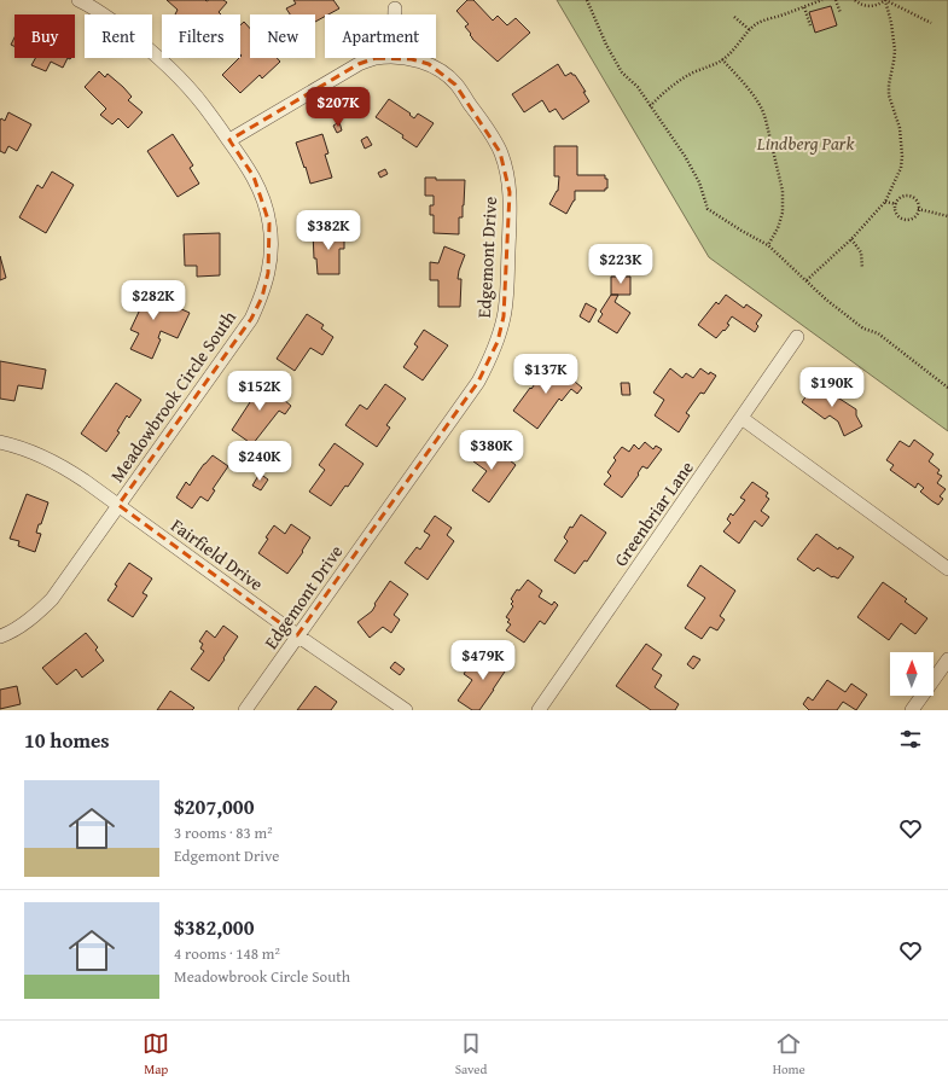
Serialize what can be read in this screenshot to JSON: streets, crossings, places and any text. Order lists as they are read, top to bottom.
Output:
{
  "streets": {
    "street": [
      "Edgemont Drive",
      "Meadowbrook Circle South",
      "Greenbriar Lane",
      "Fairfield Drive"
    ]
  },
  "crossings": [
    ["Edgemont Drive", "Meadowbrook Circle South"],
    ["Edgemont Drive", "Fairfield Drive"],
    ["Meadowbrook Circle South", "Fairfield Drive"]
  ],
  "parks": ["Lindberg Park"],
  "north": "top",
  "page": {
    "chip": [
      "Buy",
      "Rent",
      "Filters",
      "New",
      "Apartment"
    ],
    "price": [
      "$207K",
      "$382K",
      "$223K",
      "$282K",
      "$137K",
      "$190K",
      "$152K",
      "$380K",
      "$240K",
      "$479K"
    ],
    "heading": "10 homes",
    "list": [
      {
        "name": "$207,000",
        "note": "3 rooms · 83 m² · Edgemont Drive"
      },
      {
        "name": "$382,000",
        "note": "4 rooms · 148 m² · Meadowbrook Circle South"
      }
    ],
    "tabs": ["Map", "Saved", "Home"]
  }
}
